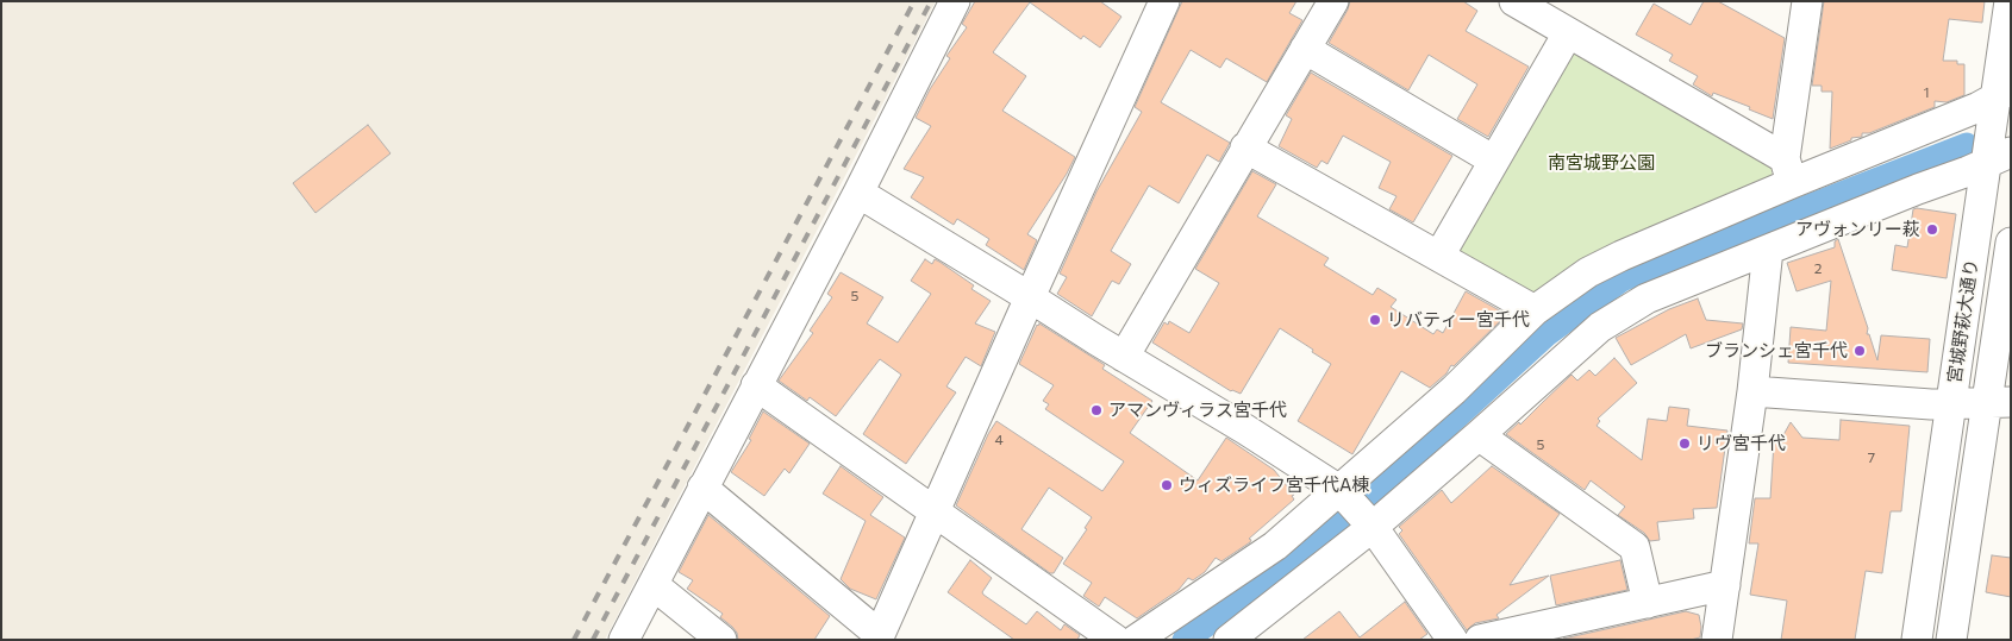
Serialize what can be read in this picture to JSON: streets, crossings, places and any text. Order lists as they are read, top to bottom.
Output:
{
  "streets": {
    "street": ["宮城野萩大通り"]
  },
  "parks": ["南宮城野公園"],
  "places": [
    "アヴォンリー萩",
    "リバティー宮千代",
    "ブランシェ宮千代",
    "アマンヴィラス宮千代",
    "リヴ宮千代",
    "ウィズライフ宮千代A棟"
  ],
  "house_numbers": [
    "1",
    "2",
    "5",
    "4",
    "5",
    "7"
  ]
}
